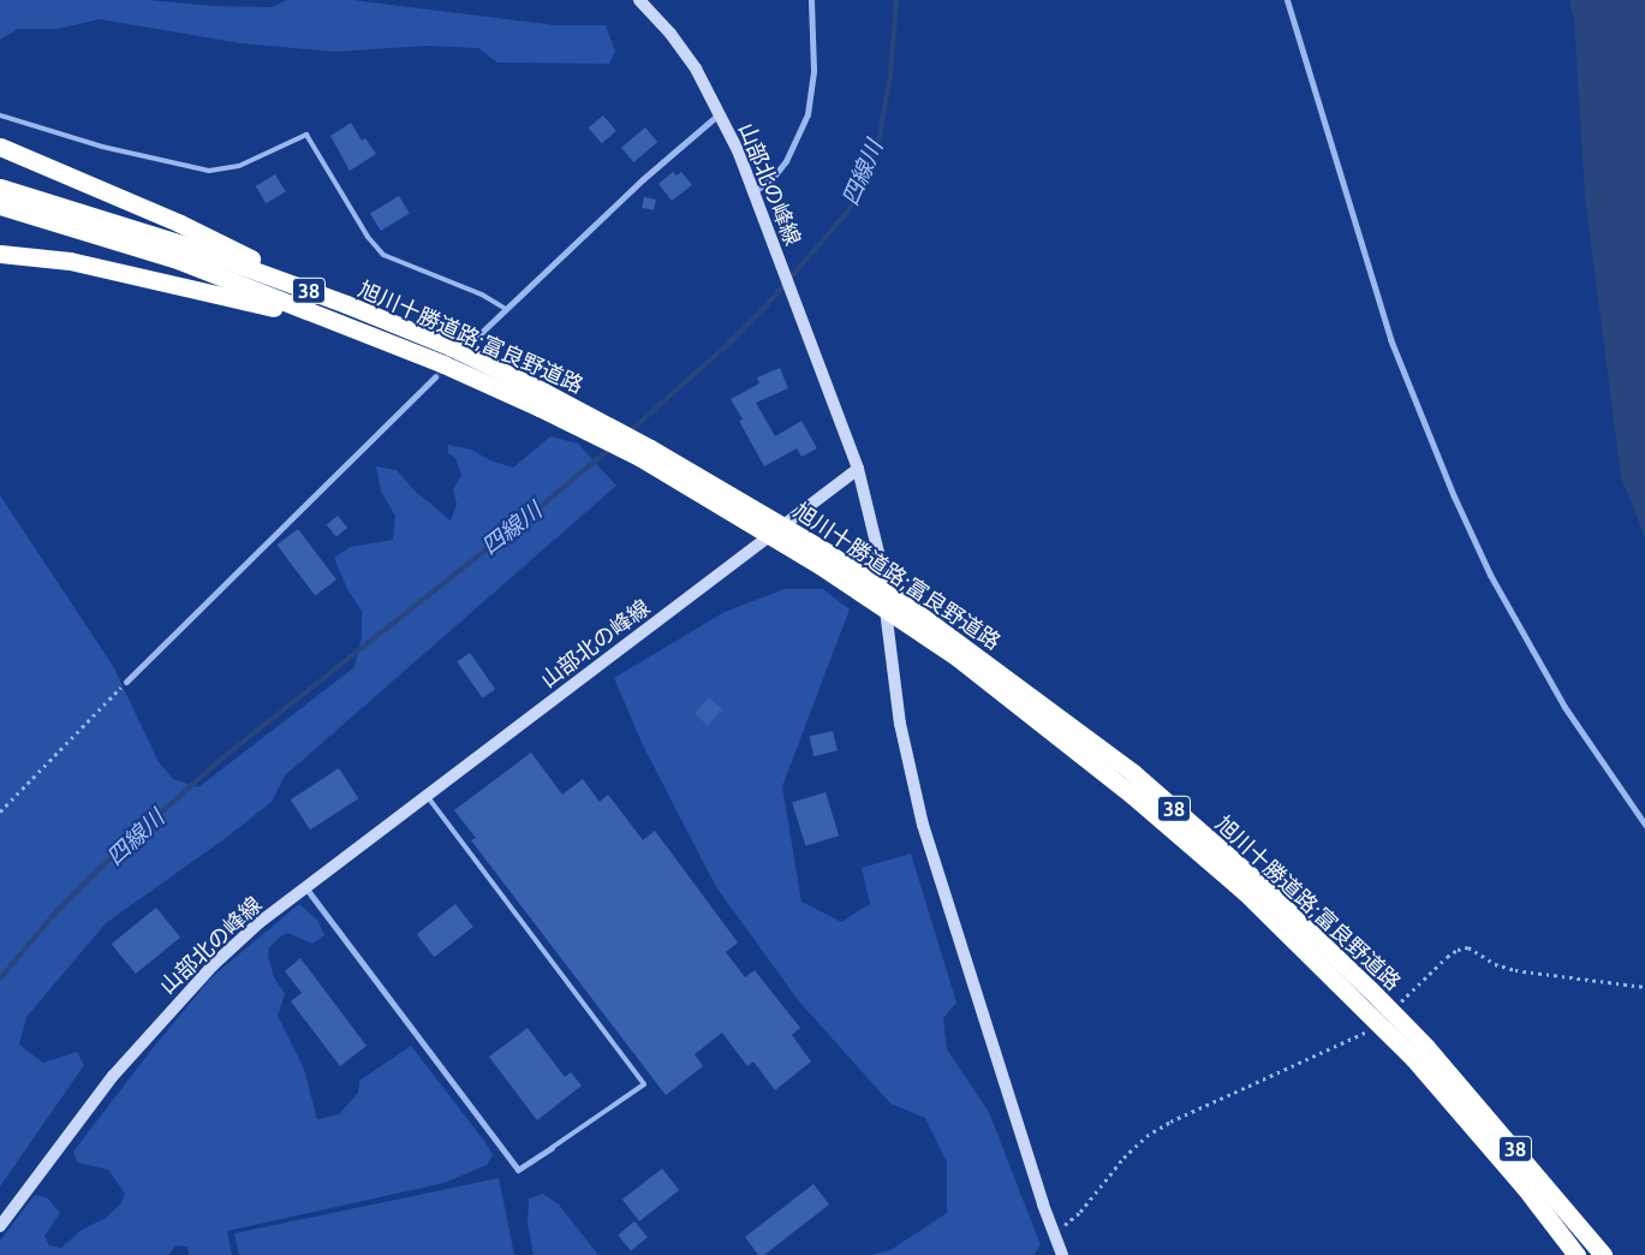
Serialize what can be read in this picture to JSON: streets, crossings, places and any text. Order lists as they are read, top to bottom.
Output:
{
  "streets": {
    "highway": ["38", "旭川十勝道路;富良野道路"],
    "main road": ["山部北の峰線"]
  },
  "crossings": [
    ["38", "旭川十勝道路;富良野道路"]
  ],
  "water": ["四線川"]
}
